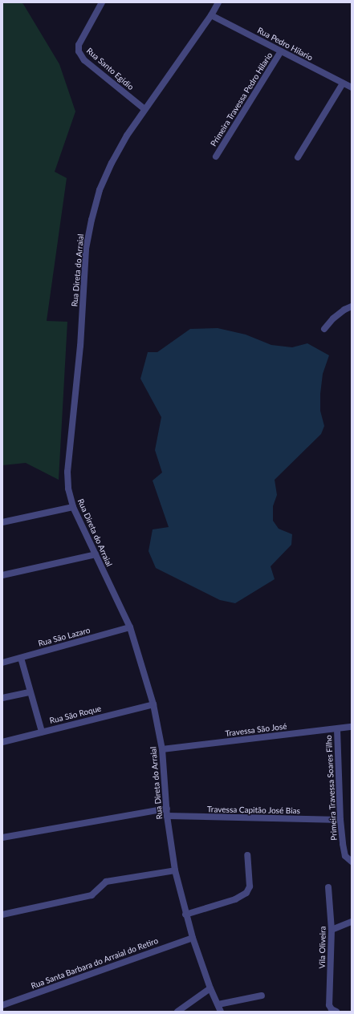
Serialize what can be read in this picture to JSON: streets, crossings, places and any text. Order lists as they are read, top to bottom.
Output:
{
  "streets": {
    "street": [
      "Rua Pedro Hilario",
      "Rua Santo Egidio",
      "Primeira Travessa Pedro Hilario",
      "Rua Direta do Arraial",
      "Rua São Lazaro",
      "Rua São Roque",
      "Travessa São José",
      "Primeira Travessa Soares Filho",
      "Travessa Capitão José Bias",
      "Vila Oliveira",
      "Rua Santa Barbara do Arraial do Retiro"
    ]
  },
  "crossings": [
    ["Rua Pedro Hilario", "Primeira Travessa Pedro Hilario"],
    ["Rua Pedro Hilario", "Rua Direta do Arraial"],
    ["Rua Santo Egidio", "Rua Direta do Arraial"],
    ["Rua Direta do Arraial", "Rua São Lazaro"],
    ["Rua Direta do Arraial", "Rua São Roque"],
    ["Rua Direta do Arraial", "Travessa São José"],
    ["Rua Direta do Arraial", "Travessa Capitão José Bias"],
    ["Rua Direta do Arraial", "Rua Santa Barbara do Arraial do Retiro"],
    ["Travessa São José", "Primeira Travessa Soares Filho"],
    ["Primeira Travessa Soares Filho", "Travessa Capitão José Bias"]
  ]
}
